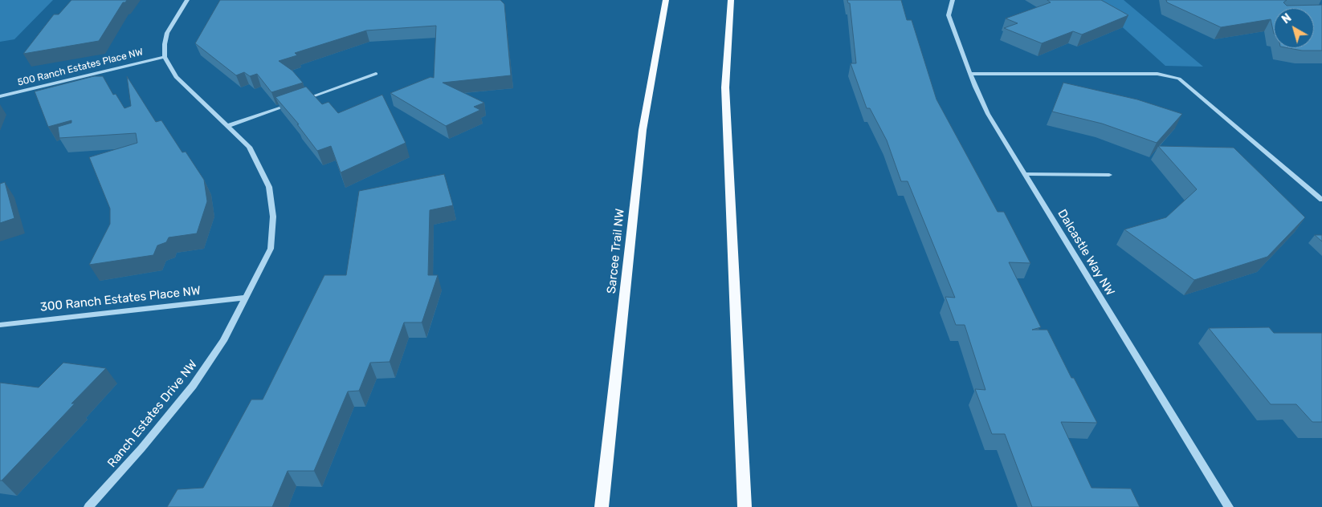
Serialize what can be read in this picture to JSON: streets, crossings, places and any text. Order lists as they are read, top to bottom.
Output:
{
  "streets": {
    "main road": ["Sarcee Trail NW"],
    "street": [
      "500 Ranch Estates Place NW",
      "Dalcastle Way NW",
      "300 Ranch Estates Place NW",
      "Ranch Estates Drive NW"
    ]
  },
  "crossings": [
    ["500 Ranch Estates Place NW", "Ranch Estates Drive NW"],
    ["300 Ranch Estates Place NW", "Ranch Estates Drive NW"]
  ],
  "north": "top left"
}
